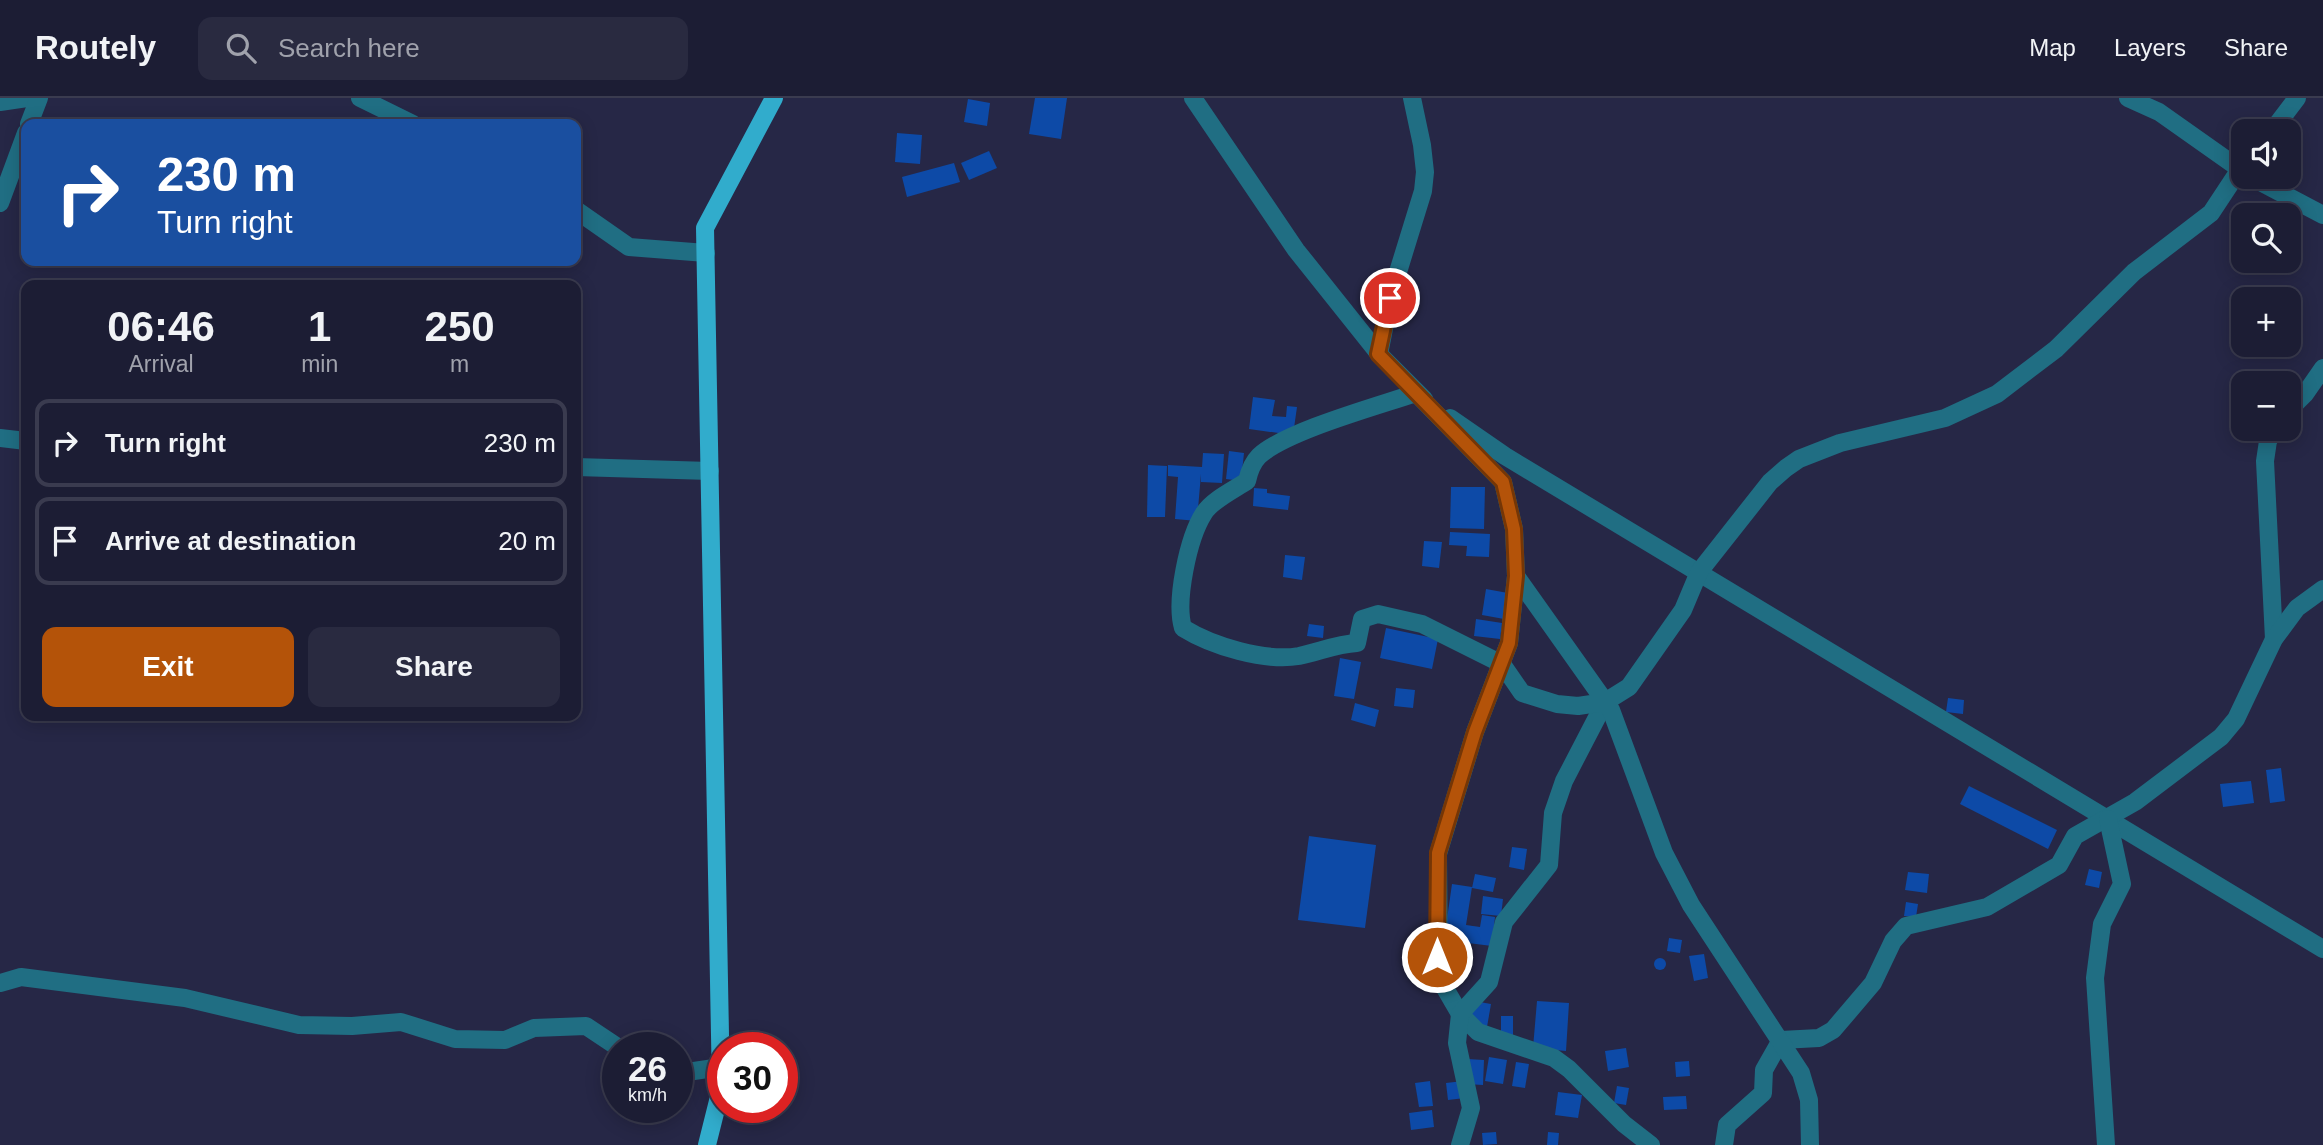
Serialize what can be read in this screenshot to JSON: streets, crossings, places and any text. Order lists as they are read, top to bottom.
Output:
{
  "page": {
    "header": "Routely",
    "search": "Search here",
    "nav": ["Map", "Layers", "Share"],
    "map_buttons": ["+", "−"],
    "turn": ["230 m", "Turn right"],
    "eta": [
      "06:46",
      "Arrival",
      "1",
      "min",
      "250",
      "m"
    ],
    "list": [
      {
        "name": "Turn right",
        "value": "230 m"
      },
      {
        "name": "Arrive at destination",
        "value": "20 m"
      }
    ],
    "buttons": ["Exit", "Share"],
    "speed": "26 km/h",
    "limit": "30"
  }
}
